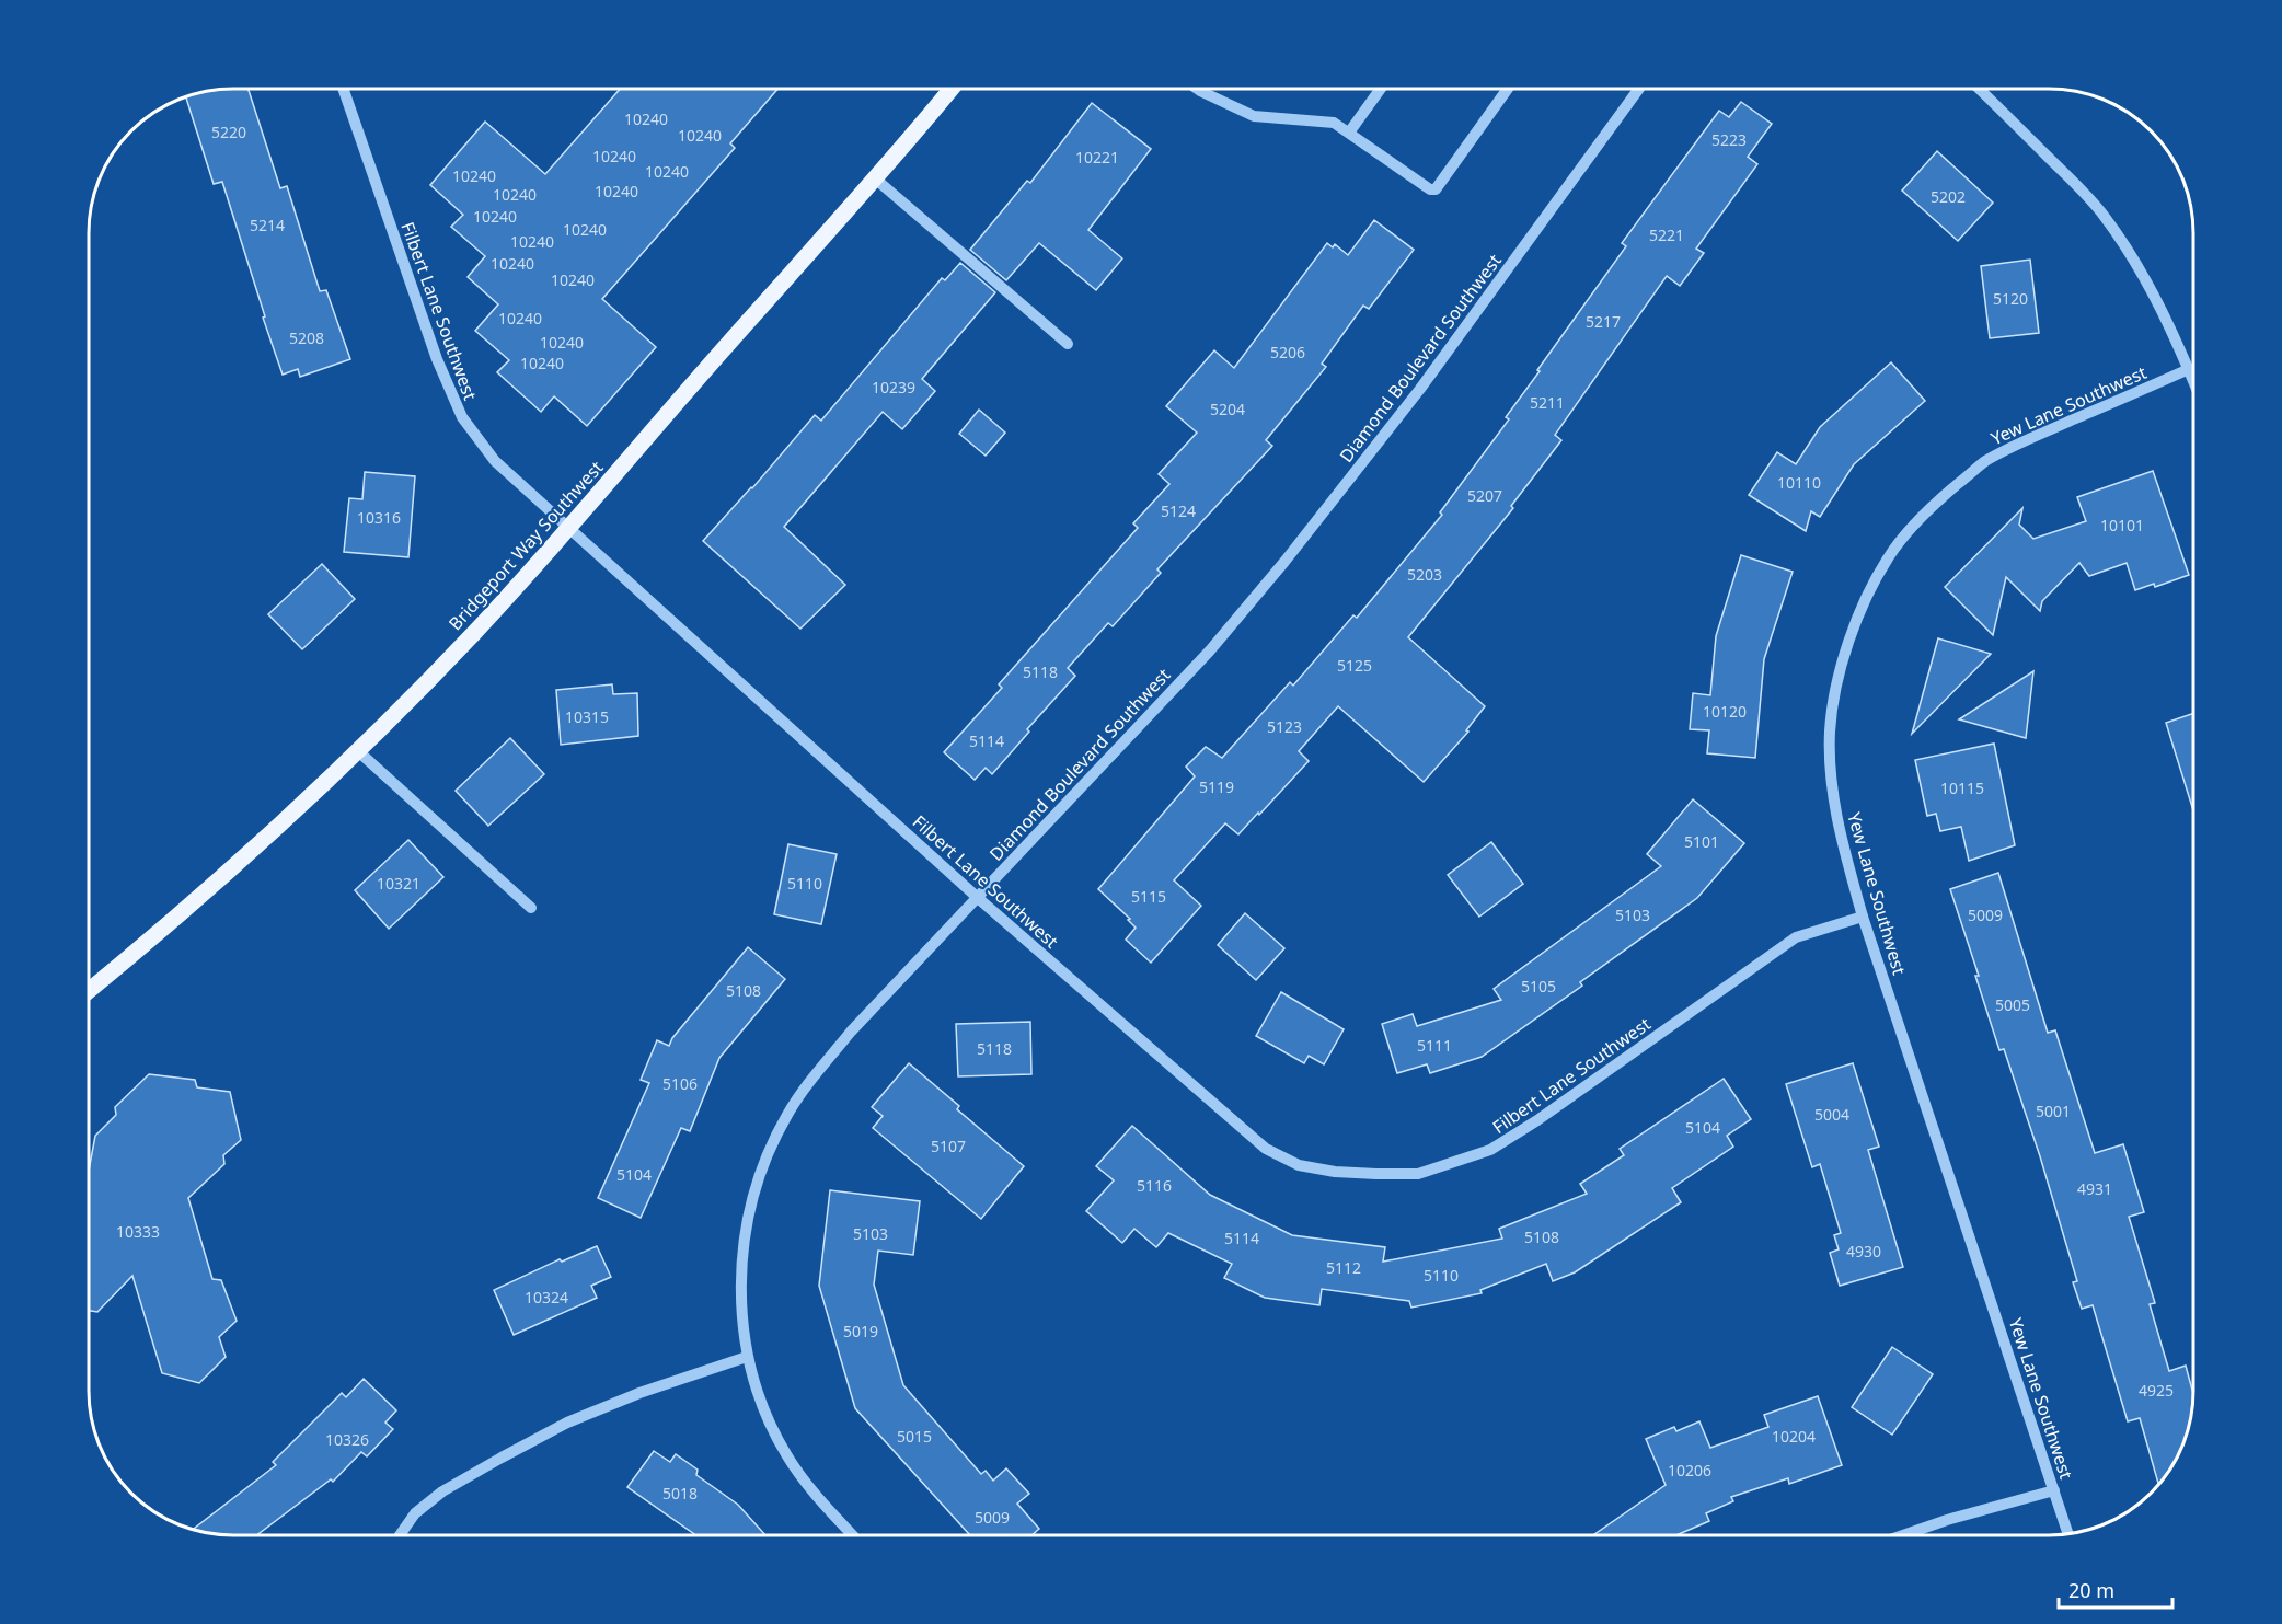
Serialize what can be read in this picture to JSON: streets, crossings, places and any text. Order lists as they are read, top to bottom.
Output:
{
  "streets": {
    "main road": ["Bridgeport Way Southwest"],
    "street": ["Filbert Lane Southwest", "Diamond Boulevard Southwest", "Yew Lane Southwest"]
  },
  "crossings": [
    ["Filbert Lane Southwest", "Diamond Boulevard Southwest"],
    ["Filbert Lane Southwest", "Yew Lane Southwest"],
    ["Filbert Lane Southwest", "Bridgeport Way Southwest"]
  ],
  "house_numbers": [
    "10240",
    "5220",
    "10240",
    "5223",
    "10240",
    "10221",
    "10240",
    "10240",
    "10240",
    "10240",
    "5202",
    "10240",
    "5214",
    "10240",
    "5221",
    "10240",
    "10240",
    "10240",
    "5120",
    "10240",
    "5217",
    "5208",
    "10240",
    "5206",
    "10240",
    "10239",
    "5211",
    "5204",
    "10110",
    "5207",
    "5124",
    "10316",
    "10101",
    "5203",
    "5125",
    "5118",
    "10120",
    "10315",
    "5123",
    "5114",
    "5119",
    "10115",
    "5101",
    "10321",
    "5110",
    "5115",
    "5103",
    "5009",
    "5105",
    "5108",
    "5005",
    "5111",
    "5118",
    "5106",
    "5001",
    "5004",
    "5104",
    "5107",
    "5104",
    "5116",
    "4931",
    "10333",
    "5103",
    "5108",
    "5114",
    "4930",
    "5112",
    "5110",
    "10324",
    "5019",
    "4925",
    "5015",
    "10204",
    "10326",
    "10206",
    "5018",
    "5009"
  ],
  "scale_bar": "20 m"
}
